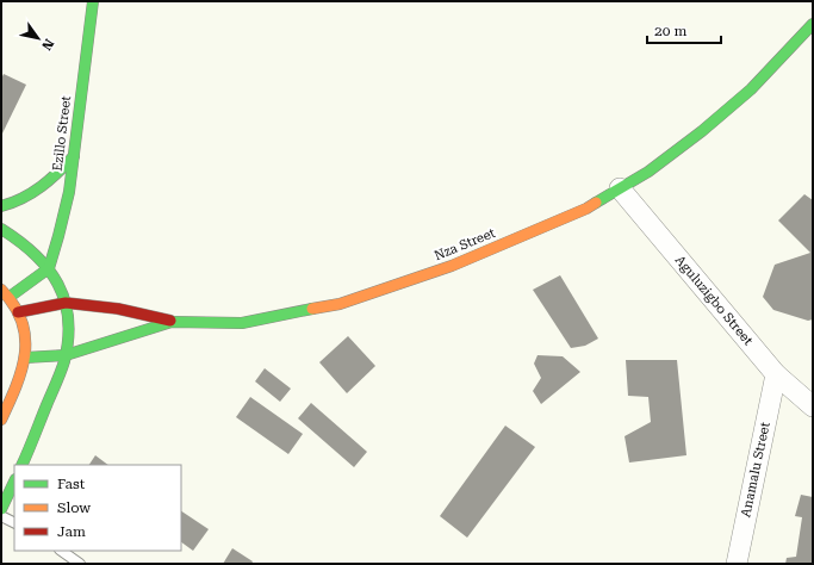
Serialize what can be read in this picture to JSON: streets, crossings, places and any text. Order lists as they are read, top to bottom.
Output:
{
  "streets": {
    "street": [
      "Ezillo Street",
      "Nza Street",
      "Aguluzigbo Street",
      "Anamalu Street"
    ]
  },
  "crossings": [
    ["Nza Street", "Aguluzigbo Street"],
    ["Aguluzigbo Street", "Anamalu Street"]
  ],
  "legend": ["Fast", "Slow", "Jam"],
  "scale_bar": "20 m",
  "north": "bottom right"
}
